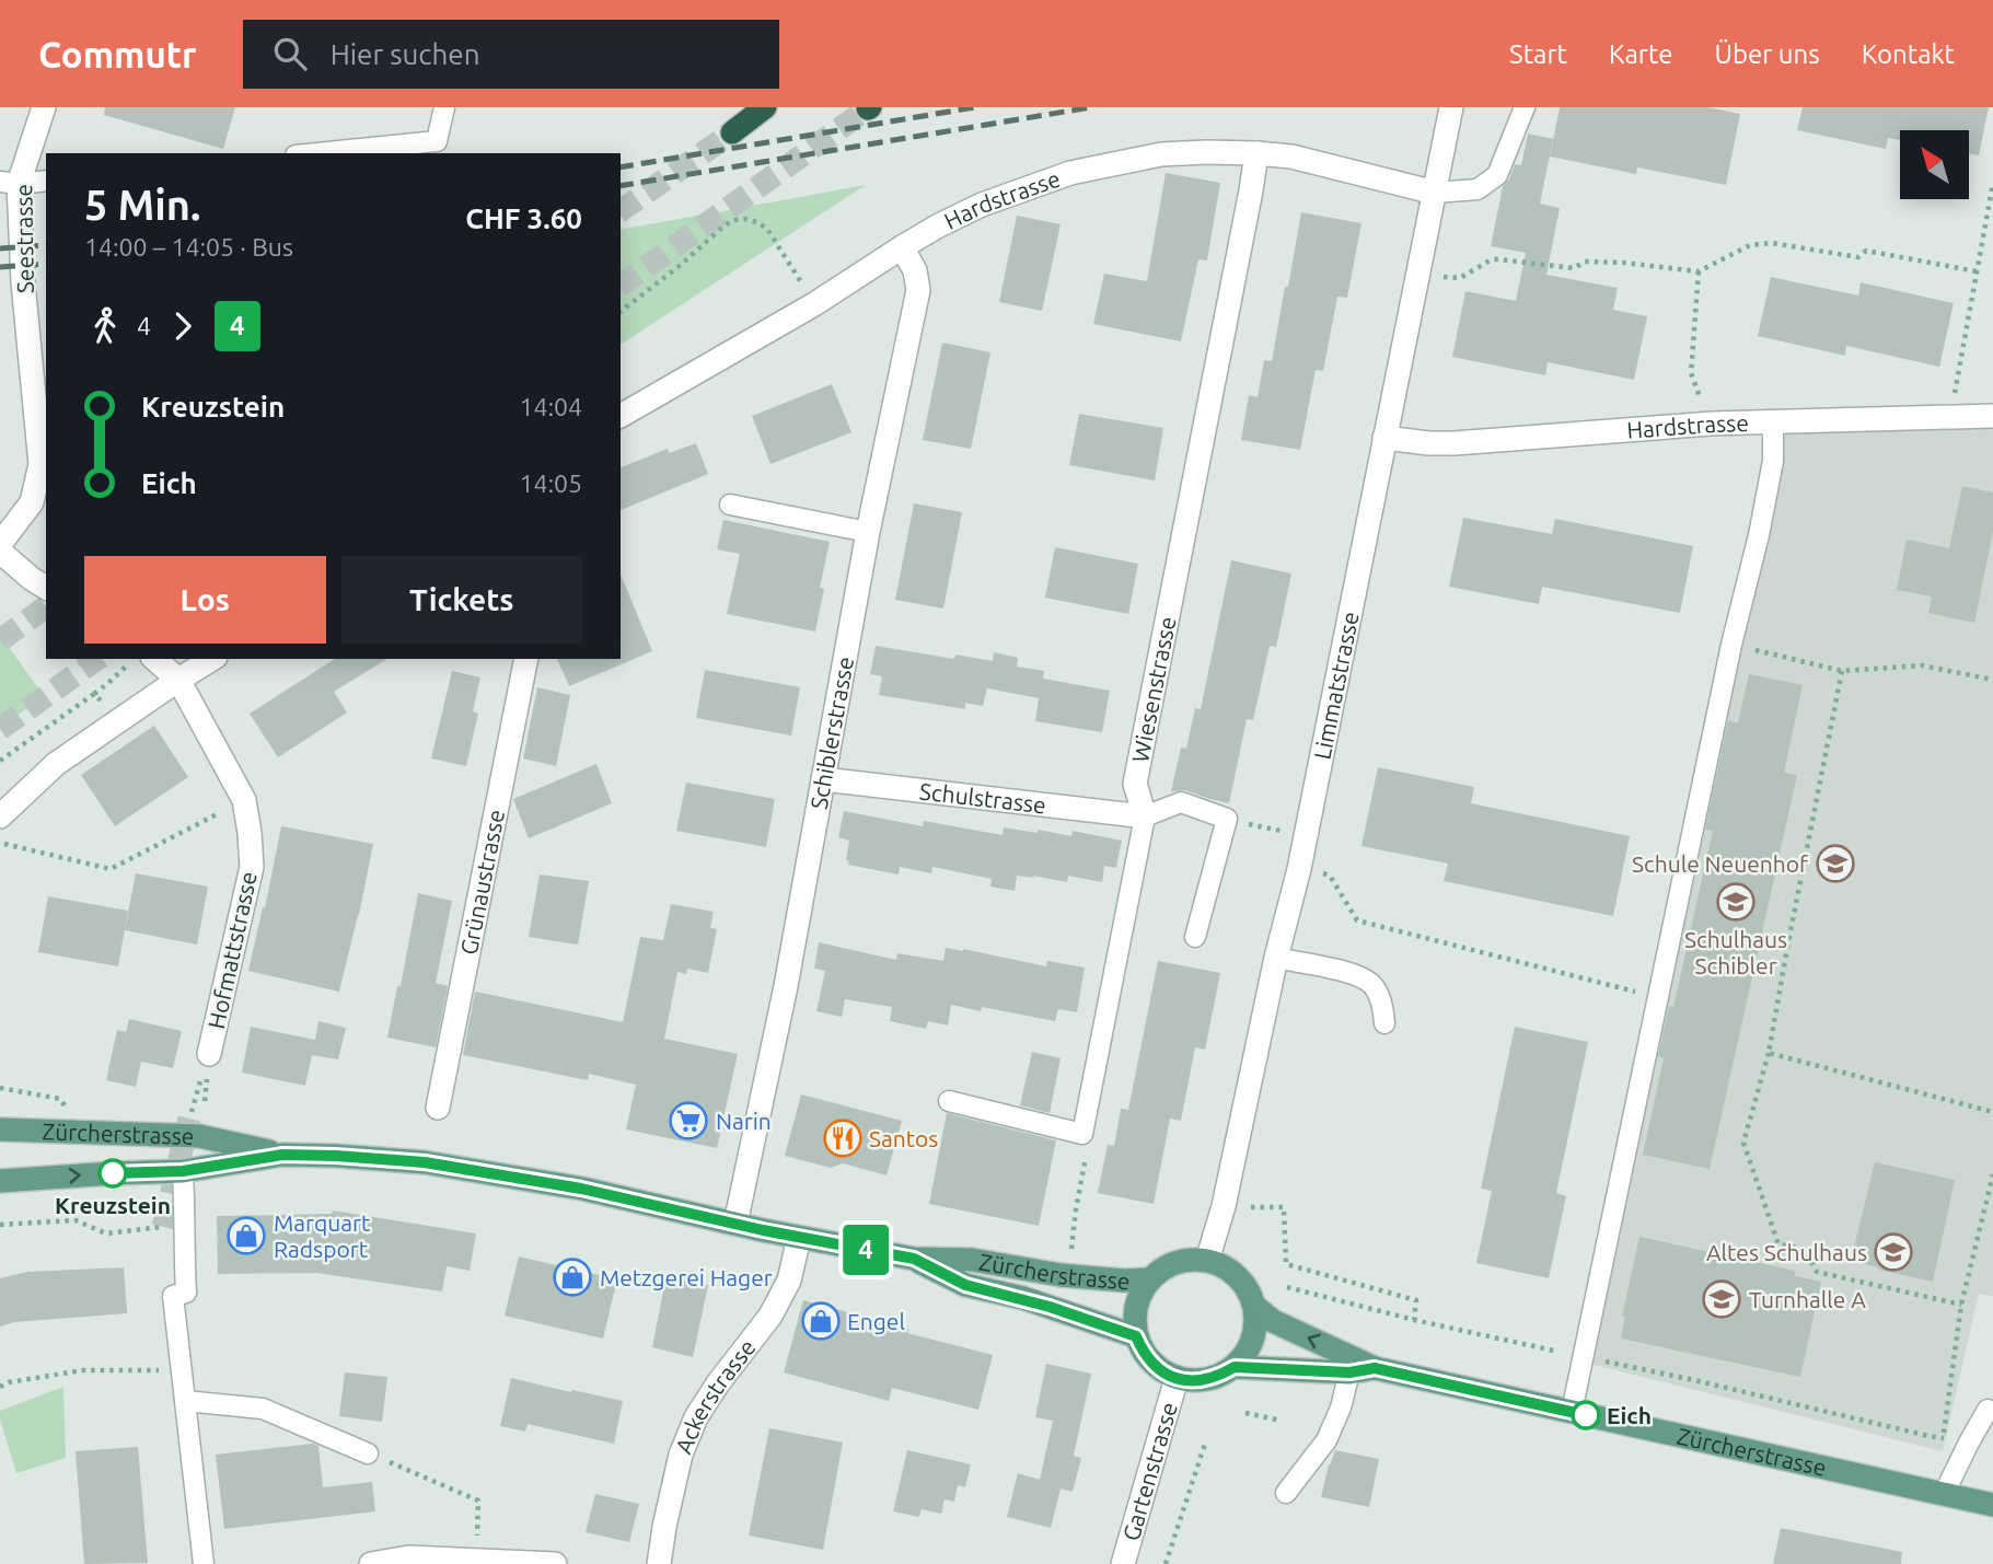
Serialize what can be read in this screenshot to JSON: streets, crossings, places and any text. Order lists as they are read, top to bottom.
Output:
{
  "streets": {
    "main road": ["Zürcherstrasse"],
    "street": [
      "Hardstrasse",
      "Seestrasse",
      "Limmatstrasse",
      "Wiesenstrasse",
      "Schiblerstrasse",
      "Schulstrasse",
      "Grünaustrasse",
      "Hofmattstrasse",
      "Ackerstrasse",
      "Gartenstrasse"
    ]
  },
  "crossings": [
    ["Hardstrasse", "Limmatstrasse"],
    ["Hardstrasse", "Wiesenstrasse"],
    ["Hardstrasse", "Schiblerstrasse"],
    ["Limmatstrasse", "Zürcherstrasse"],
    ["Limmatstrasse", "Gartenstrasse"],
    ["Wiesenstrasse", "Schulstrasse"],
    ["Schiblerstrasse", "Schulstrasse"],
    ["Schiblerstrasse", "Zürcherstrasse"],
    ["Zürcherstrasse", "Ackerstrasse"],
    ["Zürcherstrasse", "Gartenstrasse"]
  ],
  "places": {
    "school or university": [
      "Schule Neuenhof",
      "Schulhaus Schibler",
      "Altes Schulhaus",
      "Turnhalle A"
    ],
    "supermarket": ["Narin"],
    "restaurant": ["Santos"],
    "other": ["Kreuzstein", "Eich"],
    "shop": ["Marquart Radsport", "Metzgerei Hager", "Engel"]
  },
  "lines": ["bus line 4"],
  "north": "top left",
  "page": {
    "header": "Commutr",
    "search": "Hier suchen",
    "nav": [
      "Start",
      "Karte",
      "Über uns",
      "Kontakt"
    ],
    "on_map": "4",
    "heading": ["5 Min.", "14:00 – 14:05 · Bus", "CHF 3.60"],
    "legs": ["4", "4"],
    "list": [
      {
        "name": "Kreuzstein",
        "value": "14:04"
      },
      {
        "name": "Eich",
        "value": "14:05"
      }
    ],
    "buttons": ["Los", "Tickets"]
  }
}
